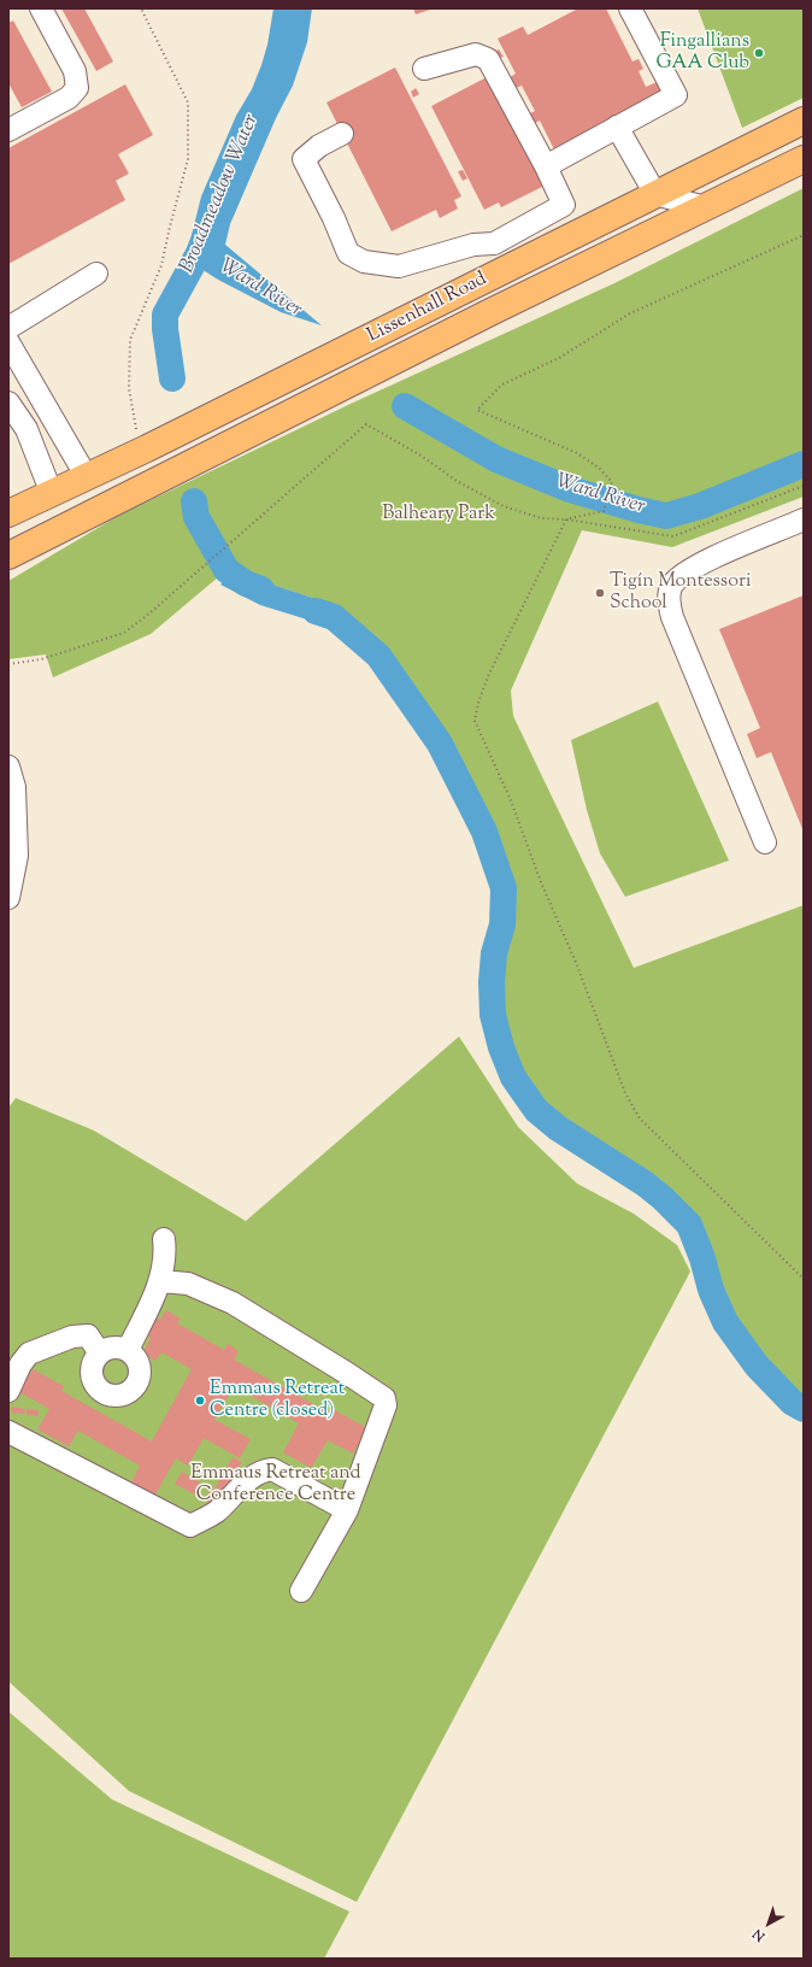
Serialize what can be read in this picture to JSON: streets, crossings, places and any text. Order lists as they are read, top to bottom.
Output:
{
  "streets": {
    "main road": ["Lissenhall Road"]
  },
  "water": ["Broadmeadow Water", "Ward River"],
  "parks": ["Balheary Park", "Emmaus Retreat and Conference Centre"],
  "places": ["Fingallians GAA Club", "Tigín Montessori School", "Emmaus Retreat Centre (closed)"],
  "north": "bottom left"
}
